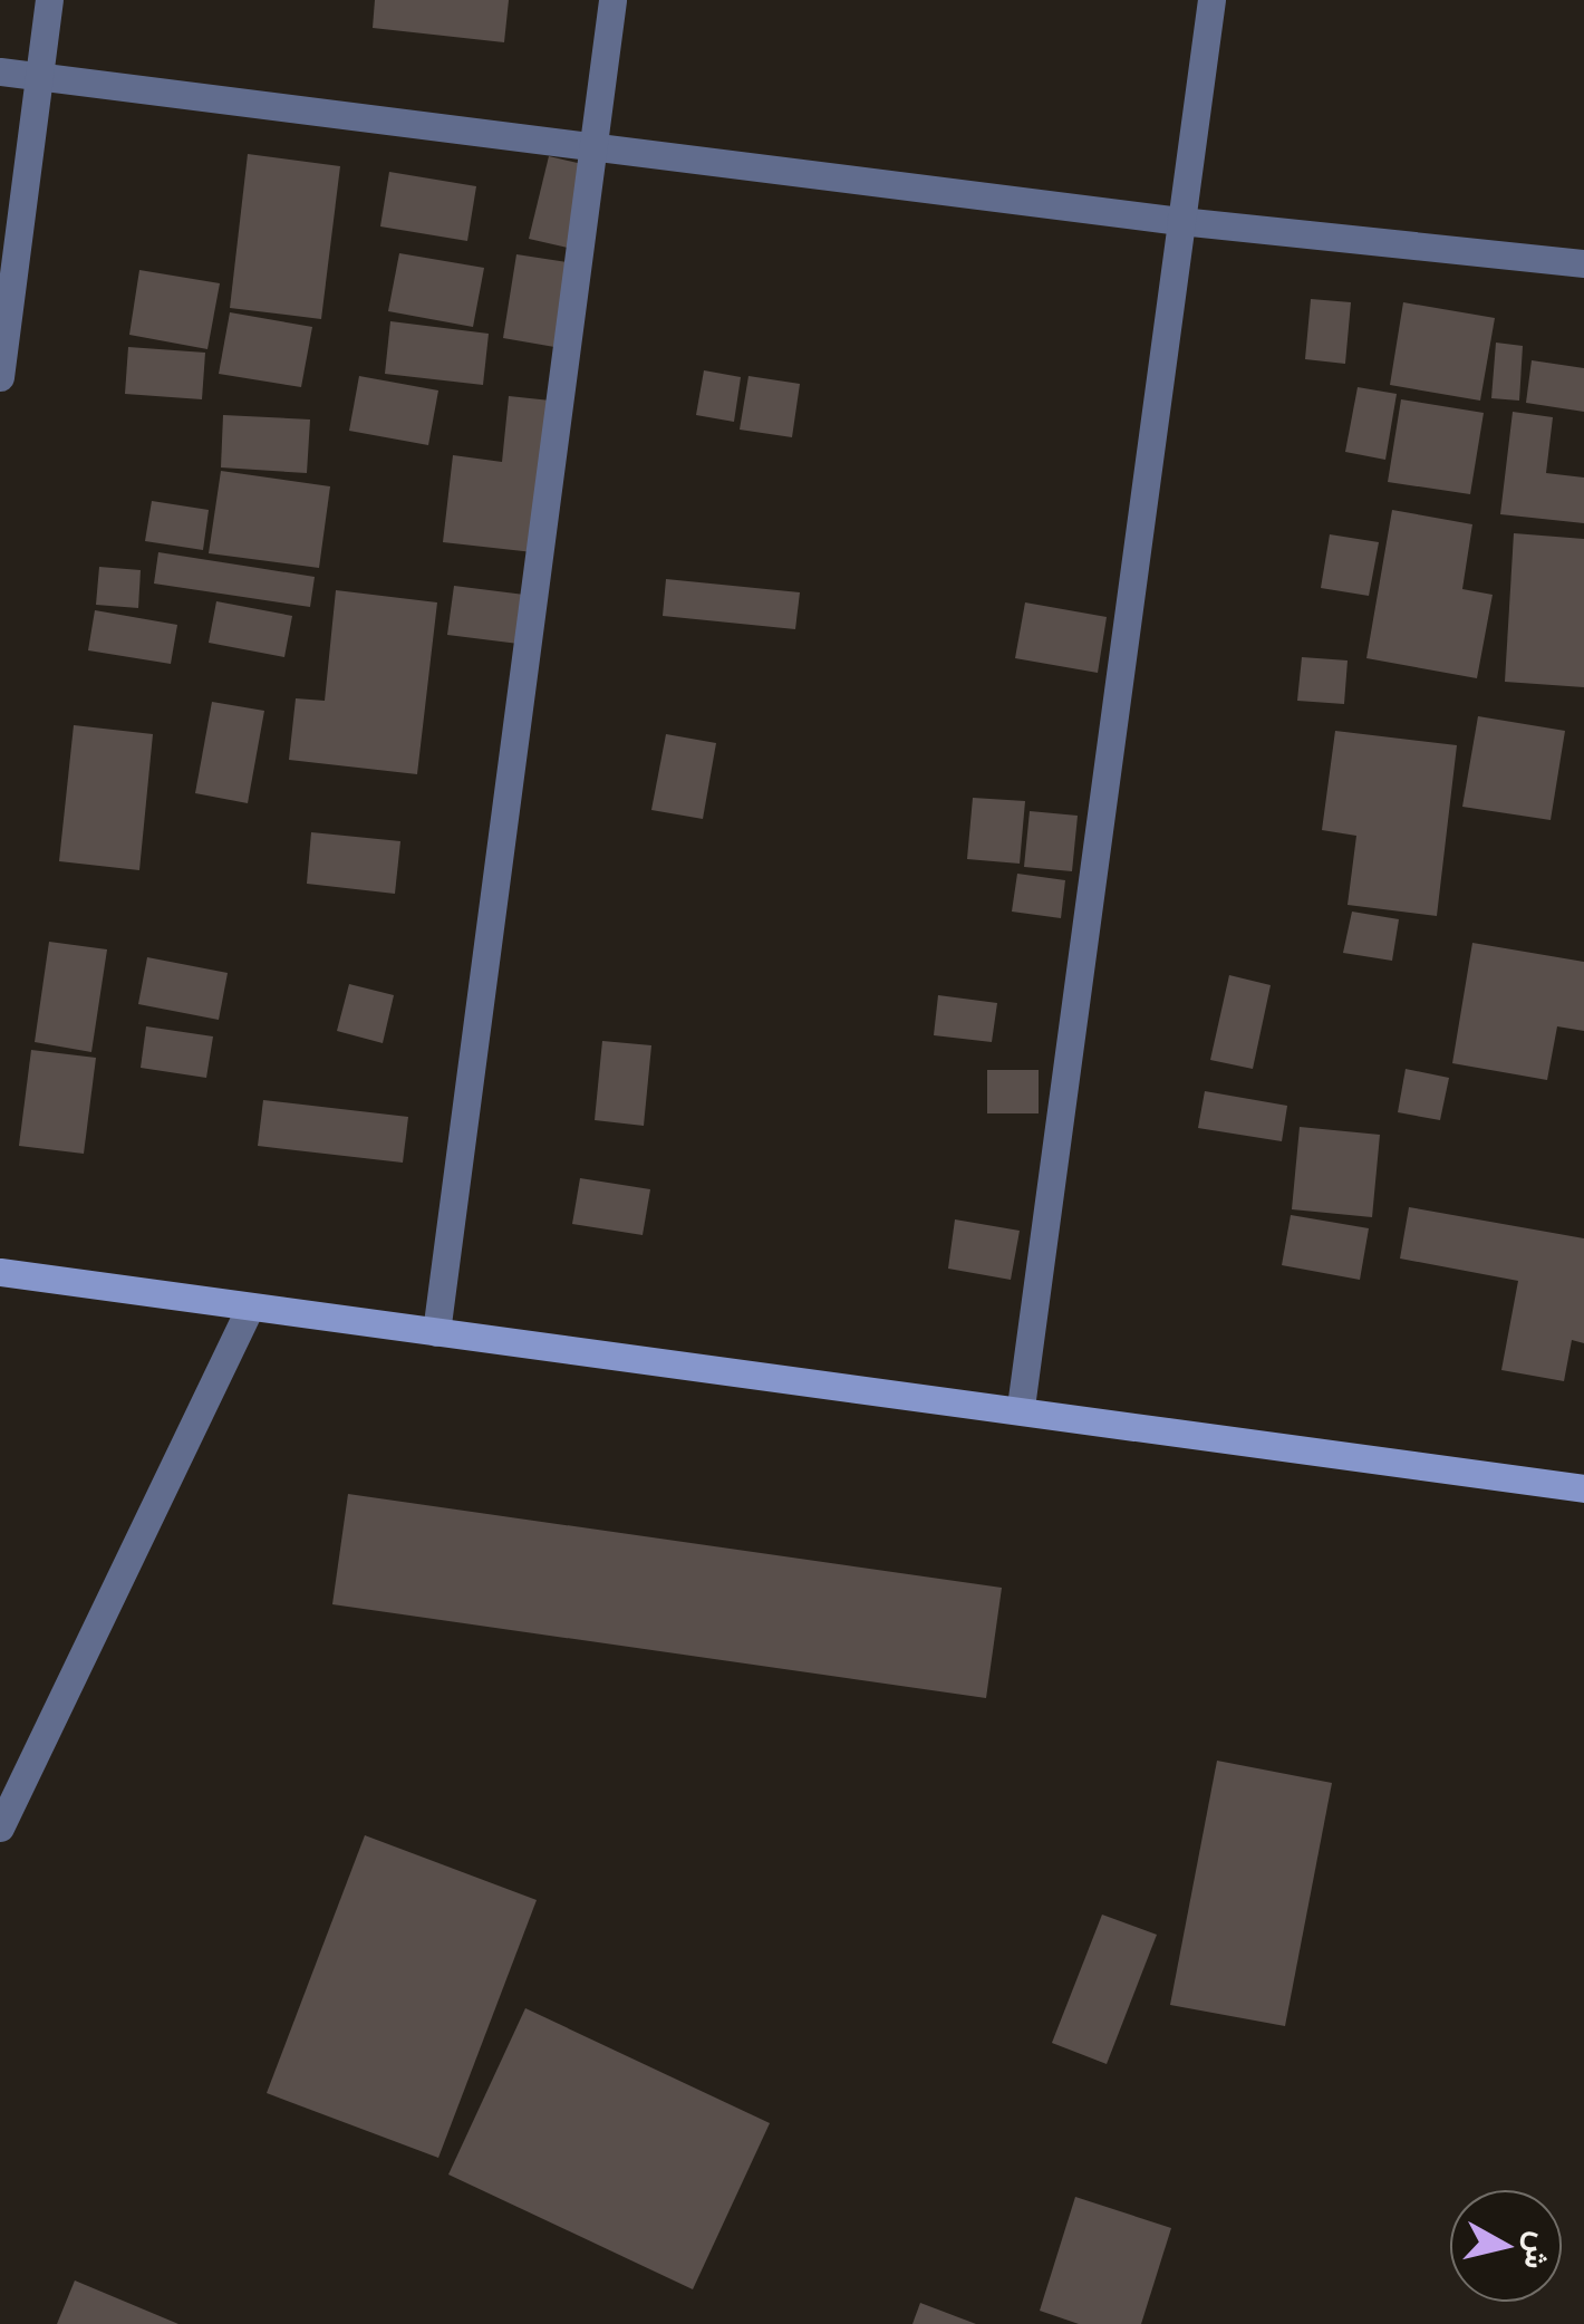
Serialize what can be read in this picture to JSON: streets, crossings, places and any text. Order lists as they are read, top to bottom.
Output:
{
  "north": "right"
}
